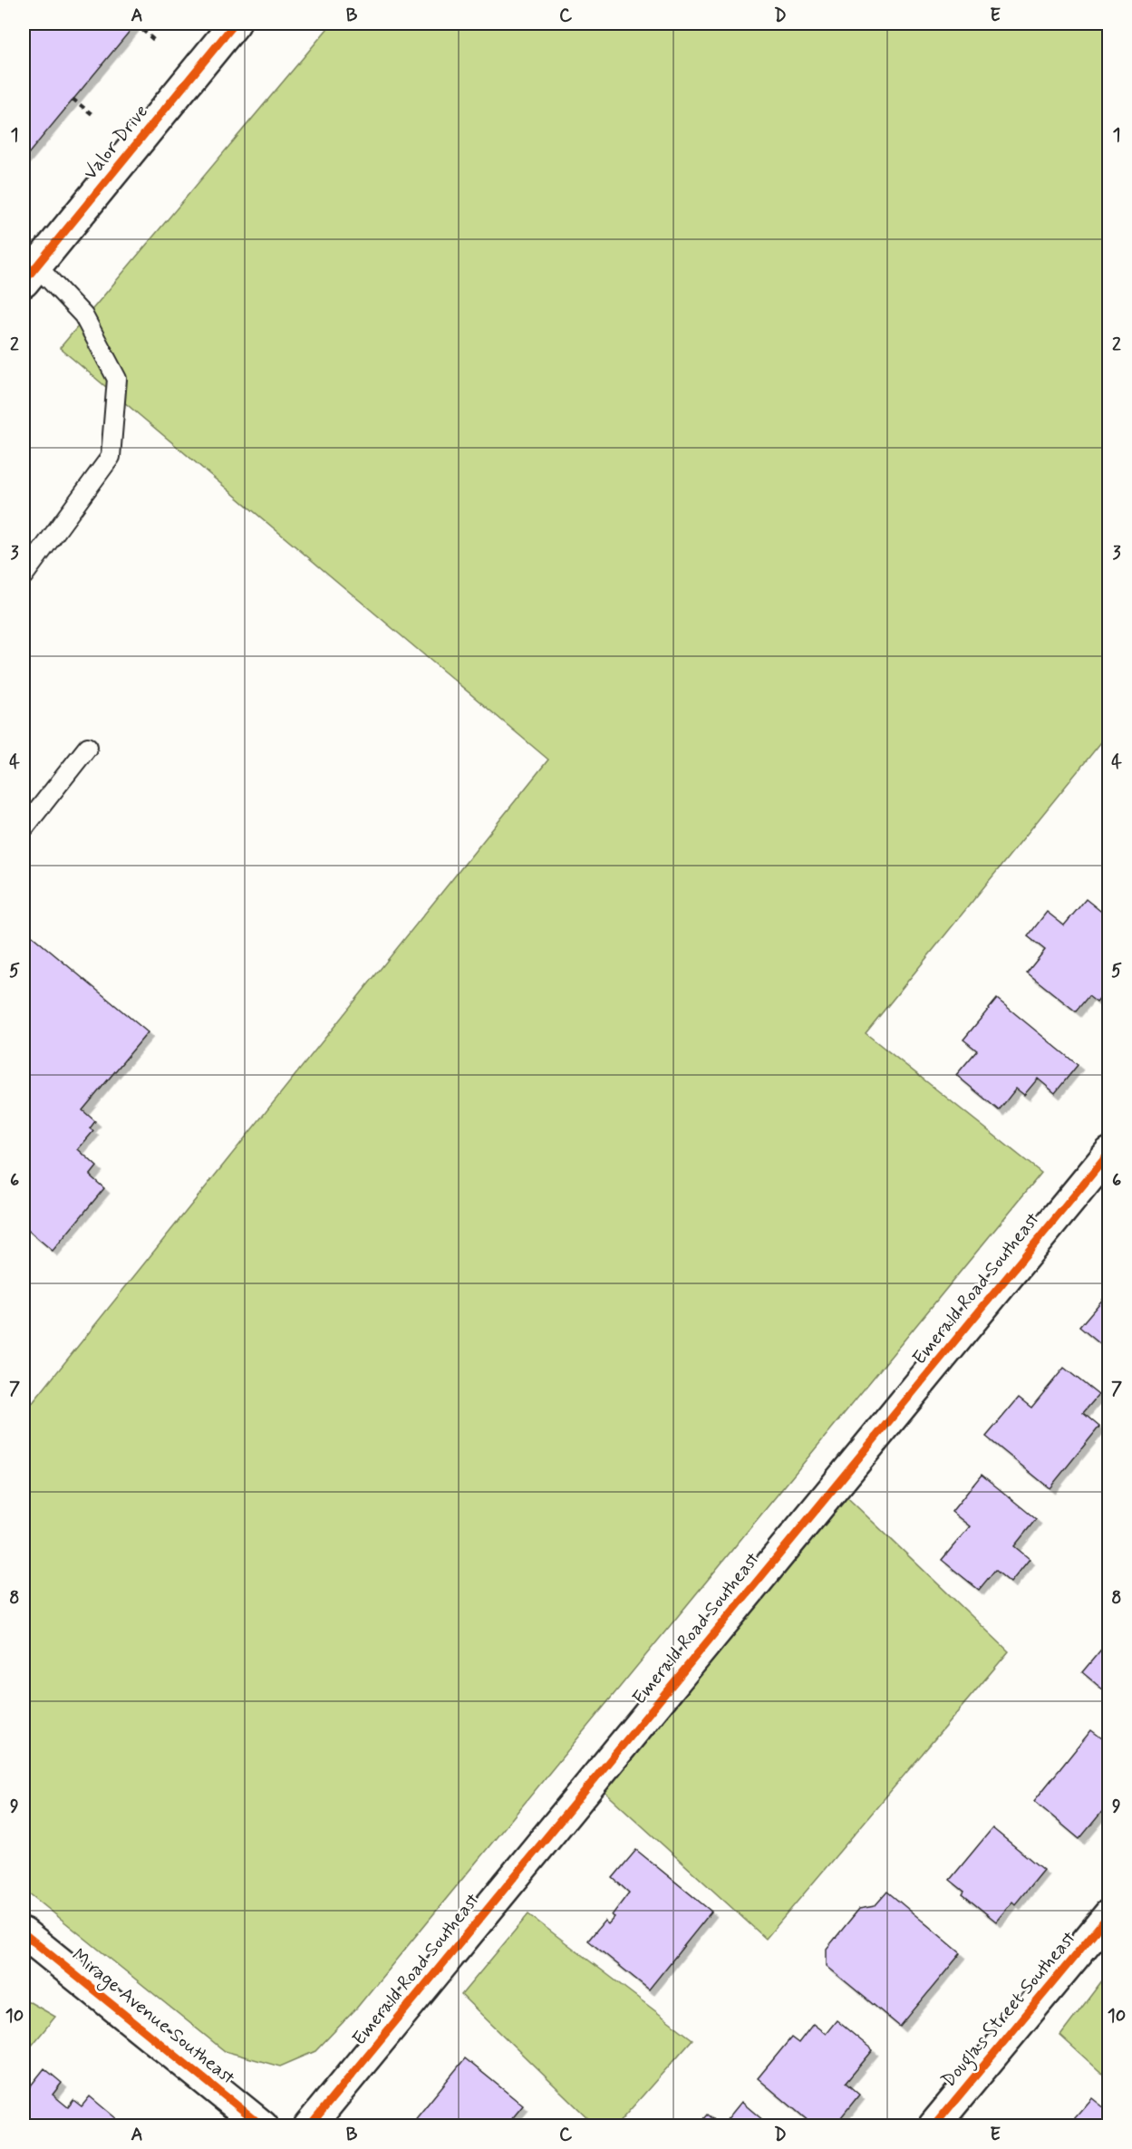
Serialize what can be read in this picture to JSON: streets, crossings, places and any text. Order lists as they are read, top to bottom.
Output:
{
  "streets": {
    "street": [
      "Valor Drive",
      "Emerald Road Southeast",
      "Douglas Street Southeast",
      "Mirage Avenue Southeast"
    ]
  },
  "grid": {
    "columns": [
      "A",
      "B",
      "C",
      "D",
      "E"
    ],
    "rows": [
      "1",
      "2",
      "3",
      "4",
      "5",
      "6",
      "7",
      "8",
      "9",
      "10"
    ]
  }
}
